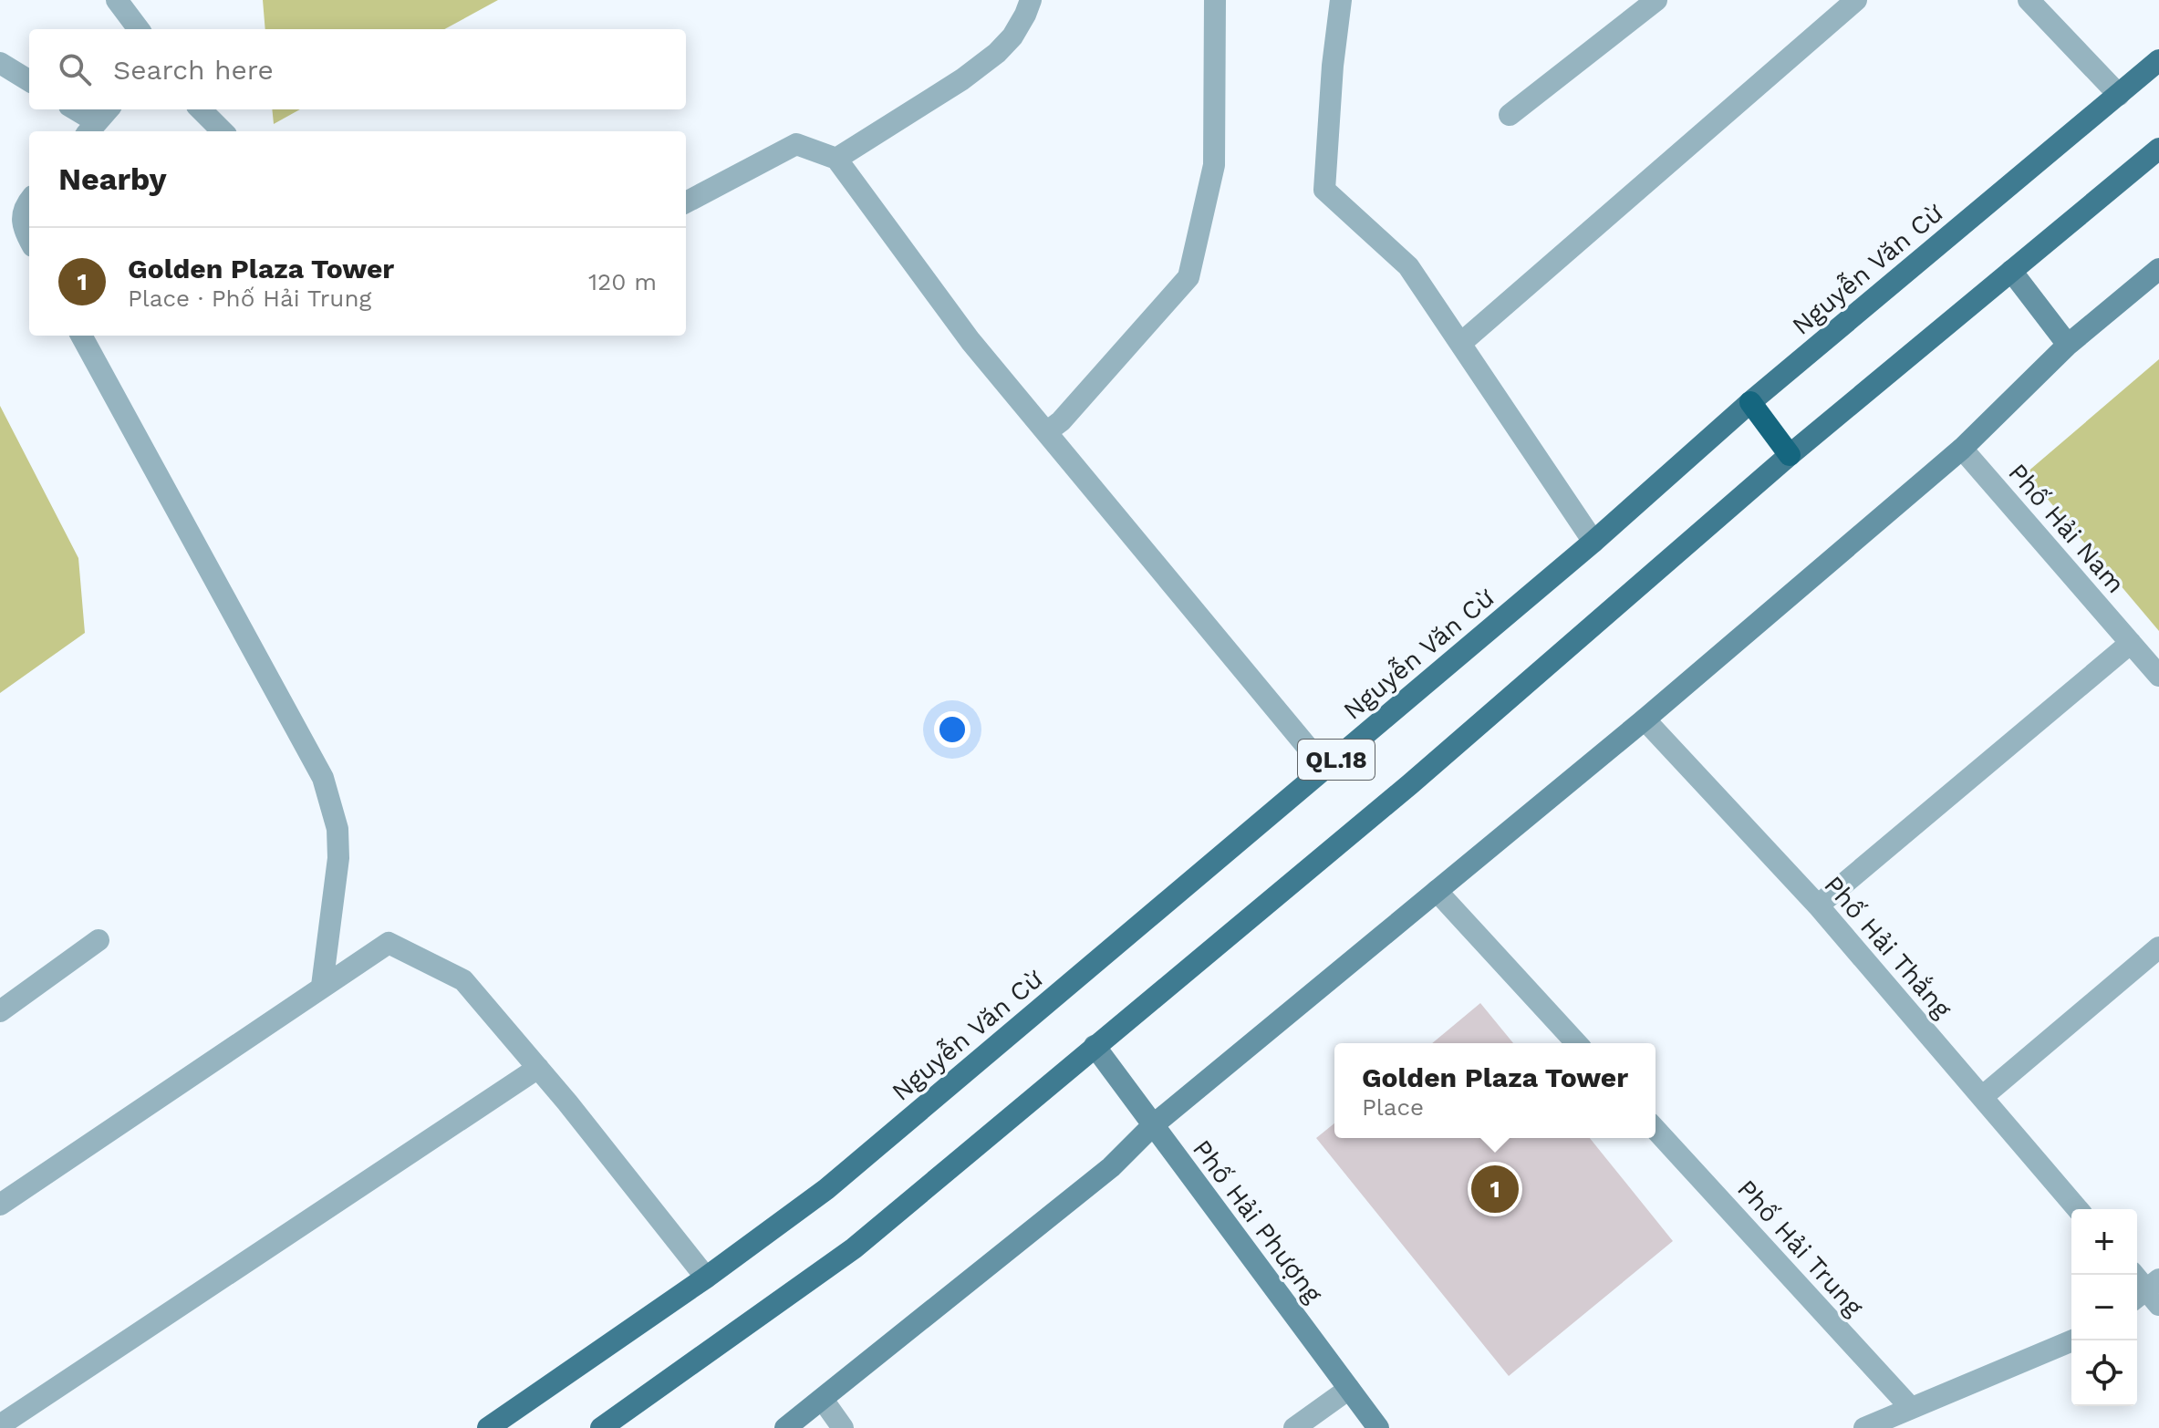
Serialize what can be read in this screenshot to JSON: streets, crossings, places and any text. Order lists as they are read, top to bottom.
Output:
{
  "streets": {
    "main road": ["Nguyễn Văn Cừ", "QL.18"],
    "street": [
      "Phố Hải Nam",
      "Phố Hải Thắng",
      "Phố Hải Phượng",
      "Phố Hải Trung"
    ]
  },
  "crossings": [
    ["QL.18", "Phố Hải Phượng"]
  ],
  "page": {
    "search": "Search here",
    "heading": "Nearby",
    "list": [
      {
        "mark": "1",
        "name": "Golden Plaza Tower",
        "note": "Place · Phố Hải Trung",
        "value": "120 m"
      }
    ],
    "popup": ["Golden Plaza Tower", "Place"],
    "pins": "1",
    "map_buttons": ["+", "−"]
  }
}
